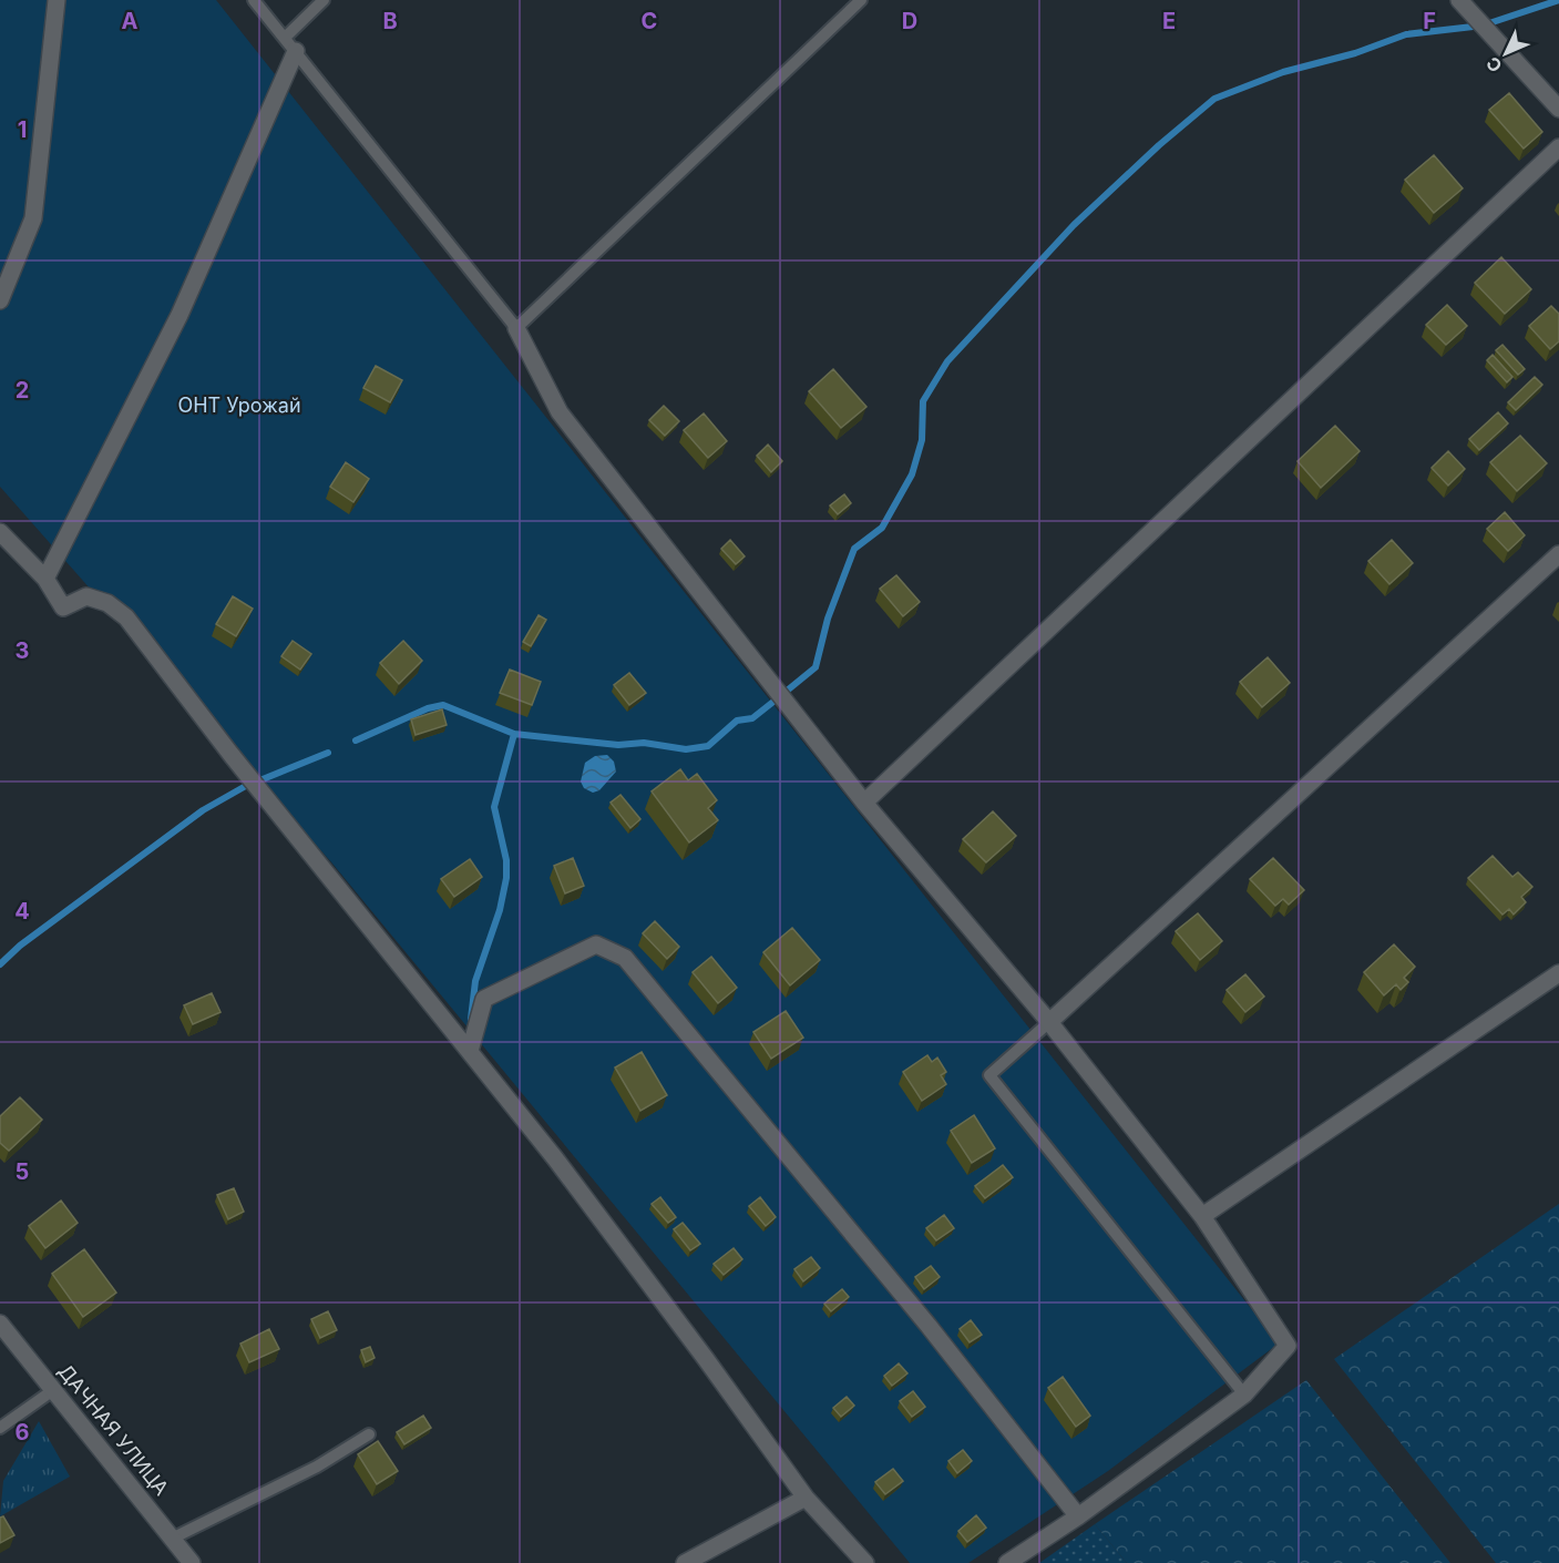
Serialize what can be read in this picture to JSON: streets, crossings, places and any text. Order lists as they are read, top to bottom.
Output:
{
  "streets": {
    "street": ["ДАЧНАЯ УЛИЦА"]
  },
  "parks": ["ОНТ Урожай"],
  "north": "bottom left",
  "grid": {
    "columns": [
      "A",
      "B",
      "C",
      "D",
      "E",
      "F"
    ],
    "rows": [
      "1",
      "2",
      "3",
      "4",
      "5",
      "6"
    ]
  }
}
